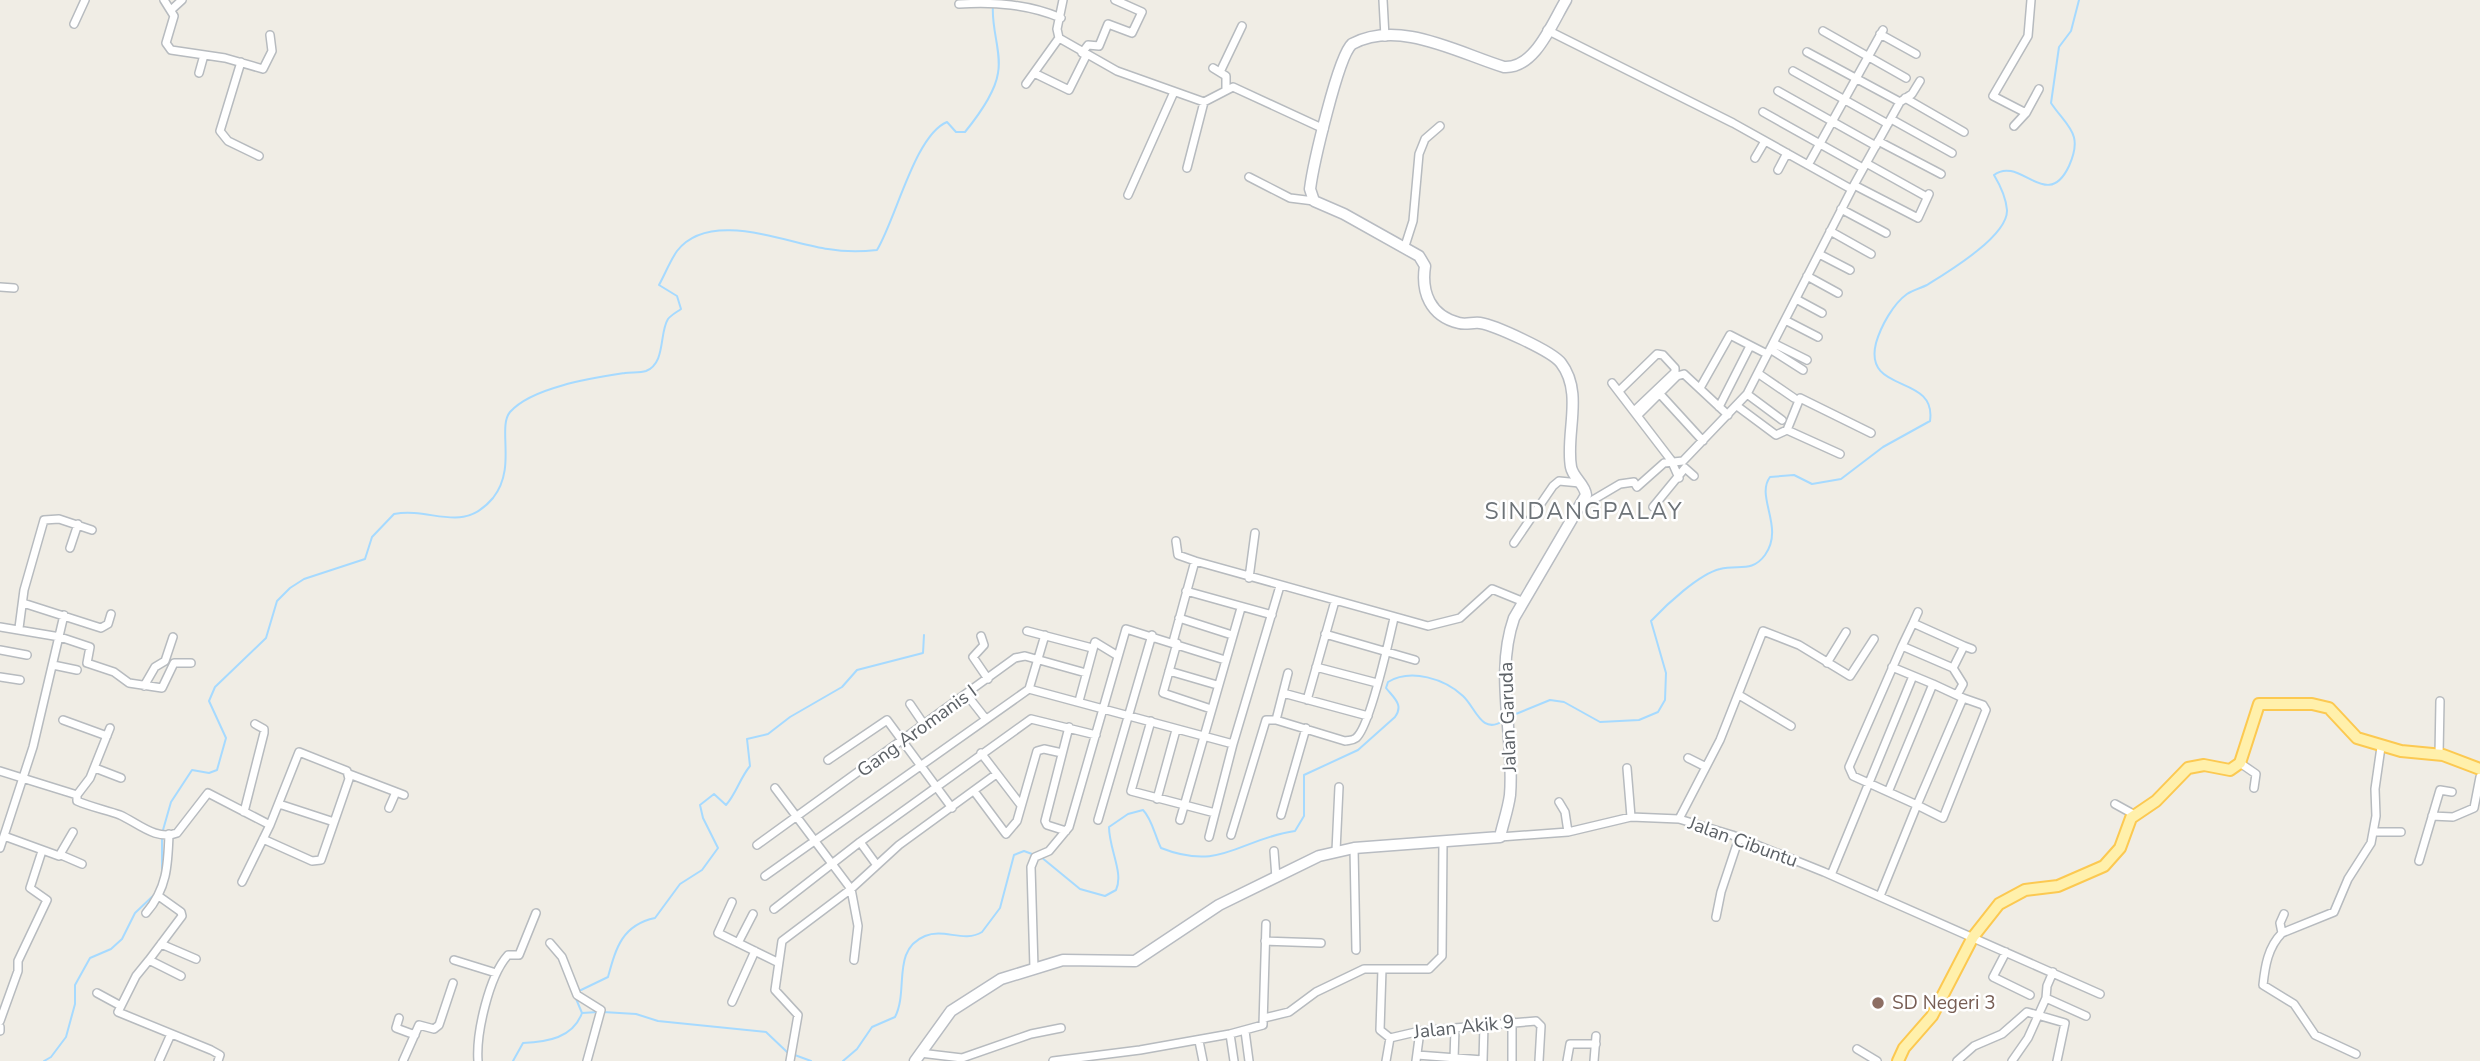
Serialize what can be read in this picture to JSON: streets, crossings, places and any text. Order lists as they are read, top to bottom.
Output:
{
  "streets": {
    "street": [
      "Jalan Garuda",
      "Gang Aromanis I",
      "Jalan Cibuntu",
      "Jalan Akik 9"
    ]
  },
  "crossings": [
    ["Jalan Garuda", "Jalan Cibuntu"]
  ],
  "districts": ["SINDANGPALAY"],
  "places": ["SD Negeri 3"]
}
